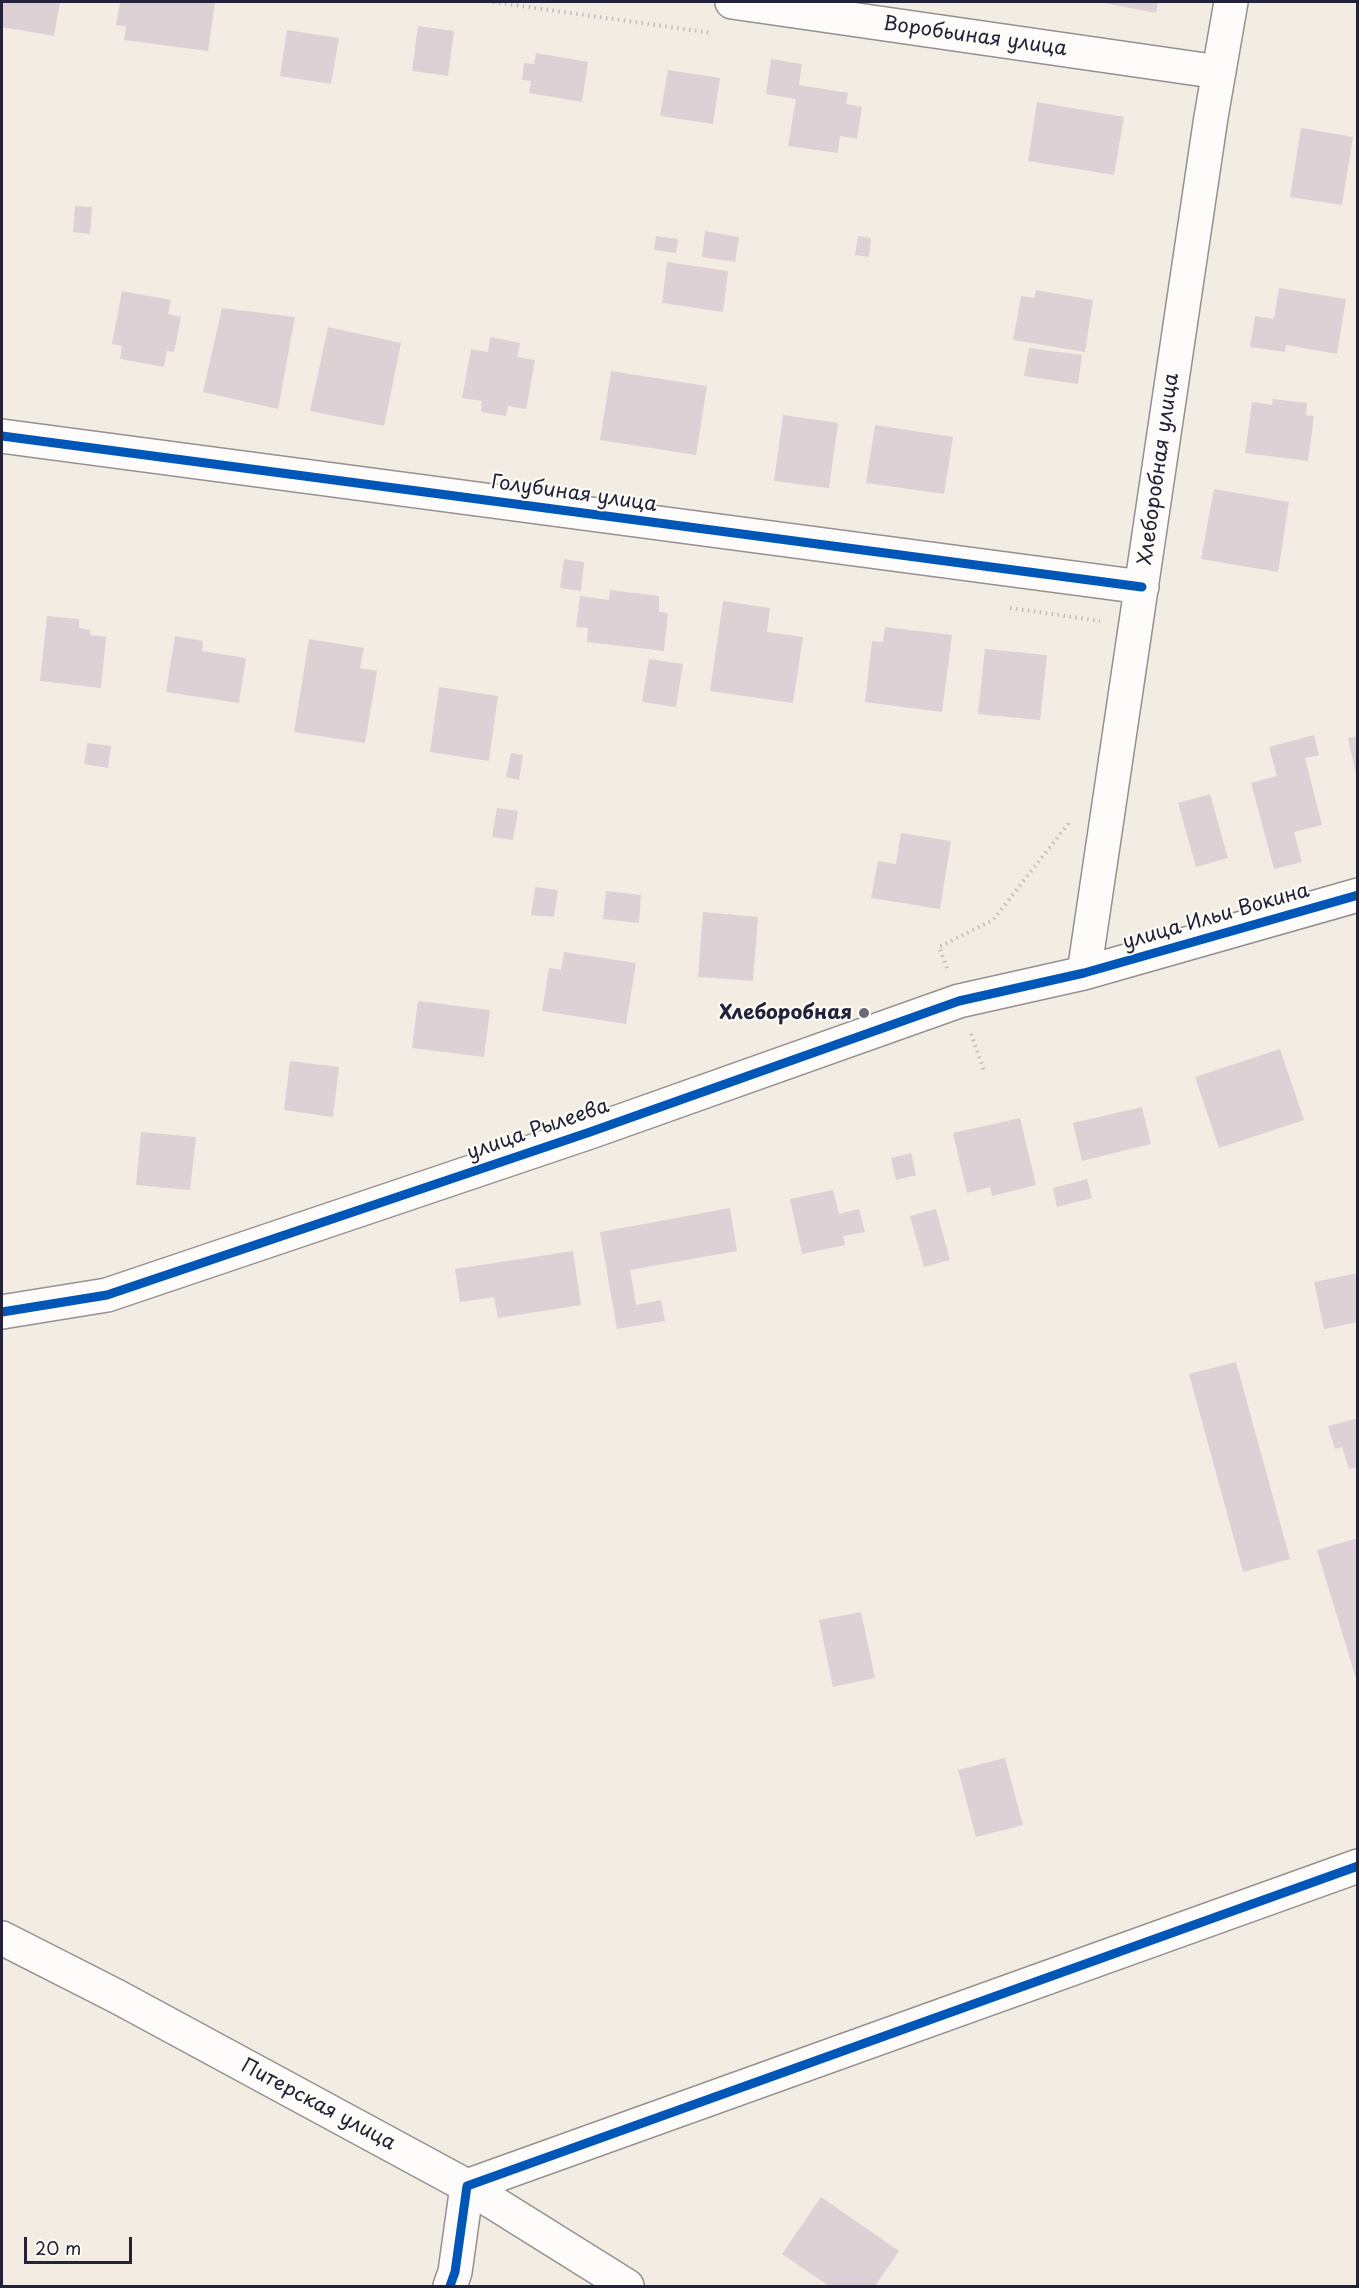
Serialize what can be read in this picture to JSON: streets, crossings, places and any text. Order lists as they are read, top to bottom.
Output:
{
  "streets": {
    "street": [
      "Воробьиная улица",
      "Хлеборобная улица",
      "Голубиная улица",
      "улица Ильи Вокина",
      "улица Рылеева",
      "Питерская улица"
    ]
  },
  "crossings": [
    ["Воробьиная улица", "Хлеборобная улица"],
    ["Хлеборобная улица", "Голубиная улица"],
    ["Хлеборобная улица", "улица Ильи Вокина"],
    ["Хлеборобная улица", "улица Рылеева"],
    ["улица Ильи Вокина", "улица Рылеева"]
  ],
  "places": ["Хлеборобная"],
  "scale_bar": "20 m"
}
